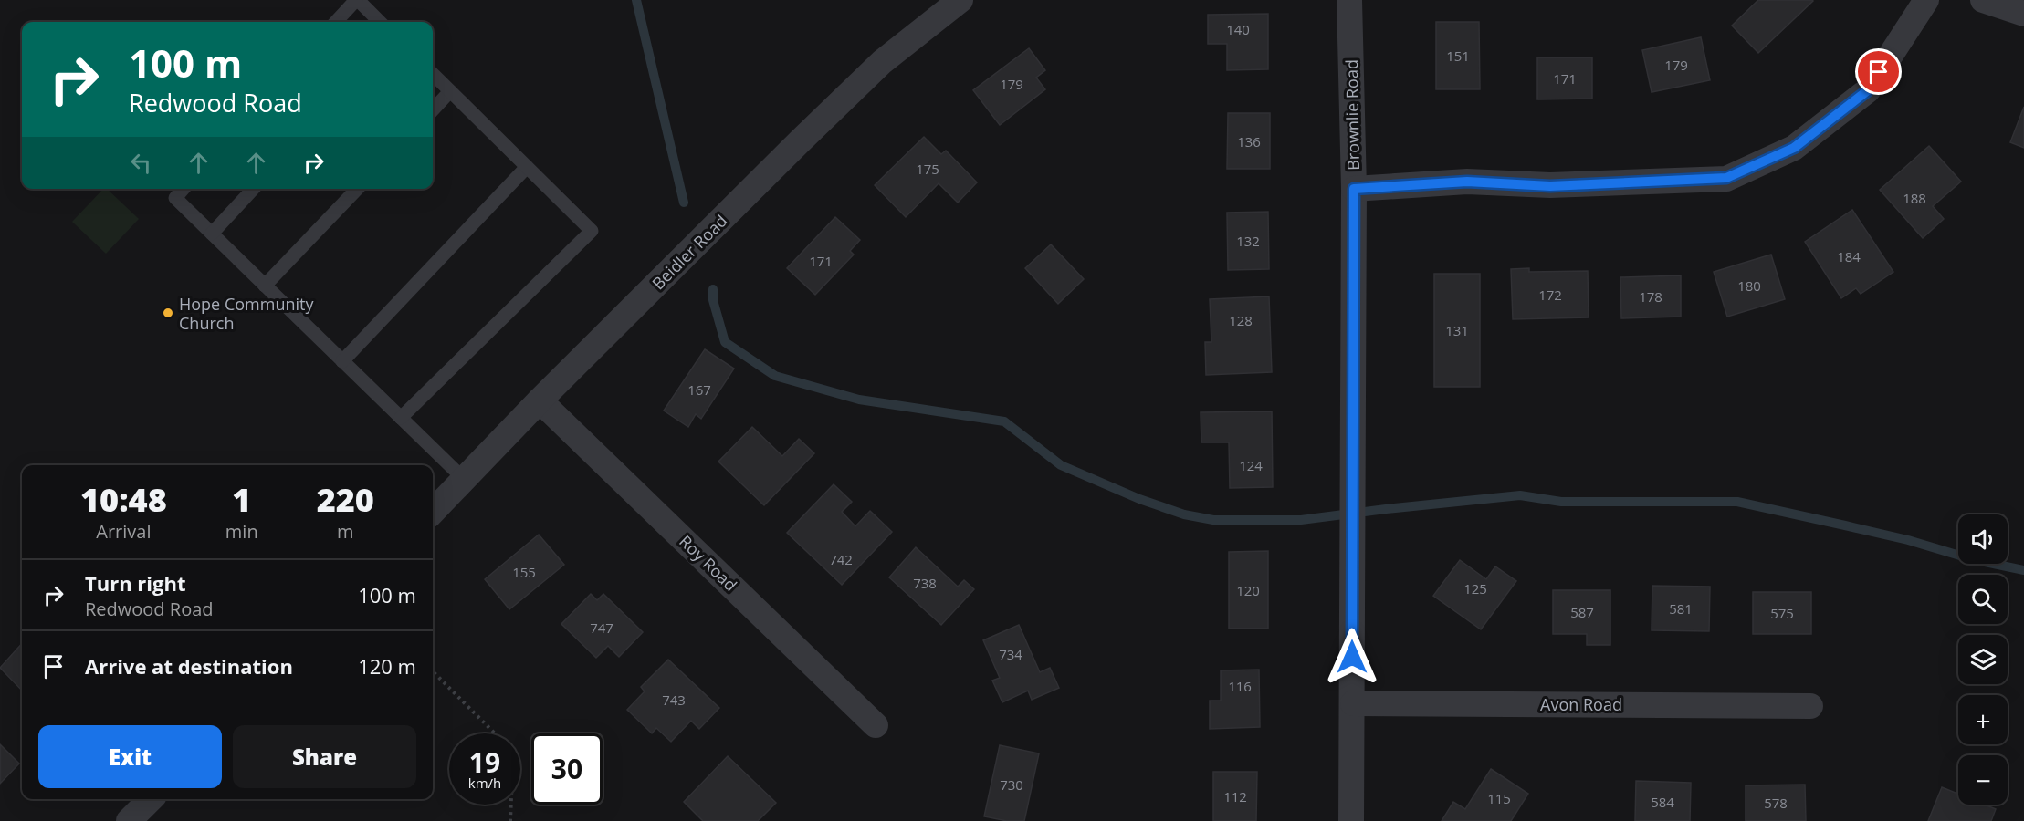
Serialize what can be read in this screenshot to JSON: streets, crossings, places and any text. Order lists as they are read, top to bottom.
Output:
{
  "streets": {
    "street": [
      "Brownlie Road",
      "Beidler Road",
      "Roy Road",
      "Avon Road"
    ]
  },
  "crossings": [
    ["Brownlie Road", "Avon Road"],
    ["Beidler Road", "Roy Road"]
  ],
  "places": ["Hope Community Church"],
  "house_numbers": [
    "140",
    "151",
    "179",
    "171",
    "179",
    "136",
    "175",
    "188",
    "132",
    "184",
    "171",
    "180",
    "172",
    "178",
    "128",
    "131",
    "167",
    "124",
    "742",
    "155",
    "738",
    "125",
    "120",
    "581",
    "587",
    "575",
    "747",
    "734",
    "116",
    "743",
    "730",
    "112",
    "115",
    "584",
    "578"
  ],
  "page": {
    "turn": ["100 m", "Redwood Road"],
    "eta": [
      "10:48",
      "Arrival",
      "1",
      "min",
      "220",
      "m"
    ],
    "map_buttons": ["+", "−"],
    "list": [
      {
        "name": "Turn right",
        "note": "Redwood Road",
        "value": "100 m"
      },
      {
        "name": "Arrive at destination",
        "value": "120 m"
      }
    ],
    "buttons": ["Exit", "Share"],
    "speed": "19 km/h",
    "limit": "30"
  }
}
